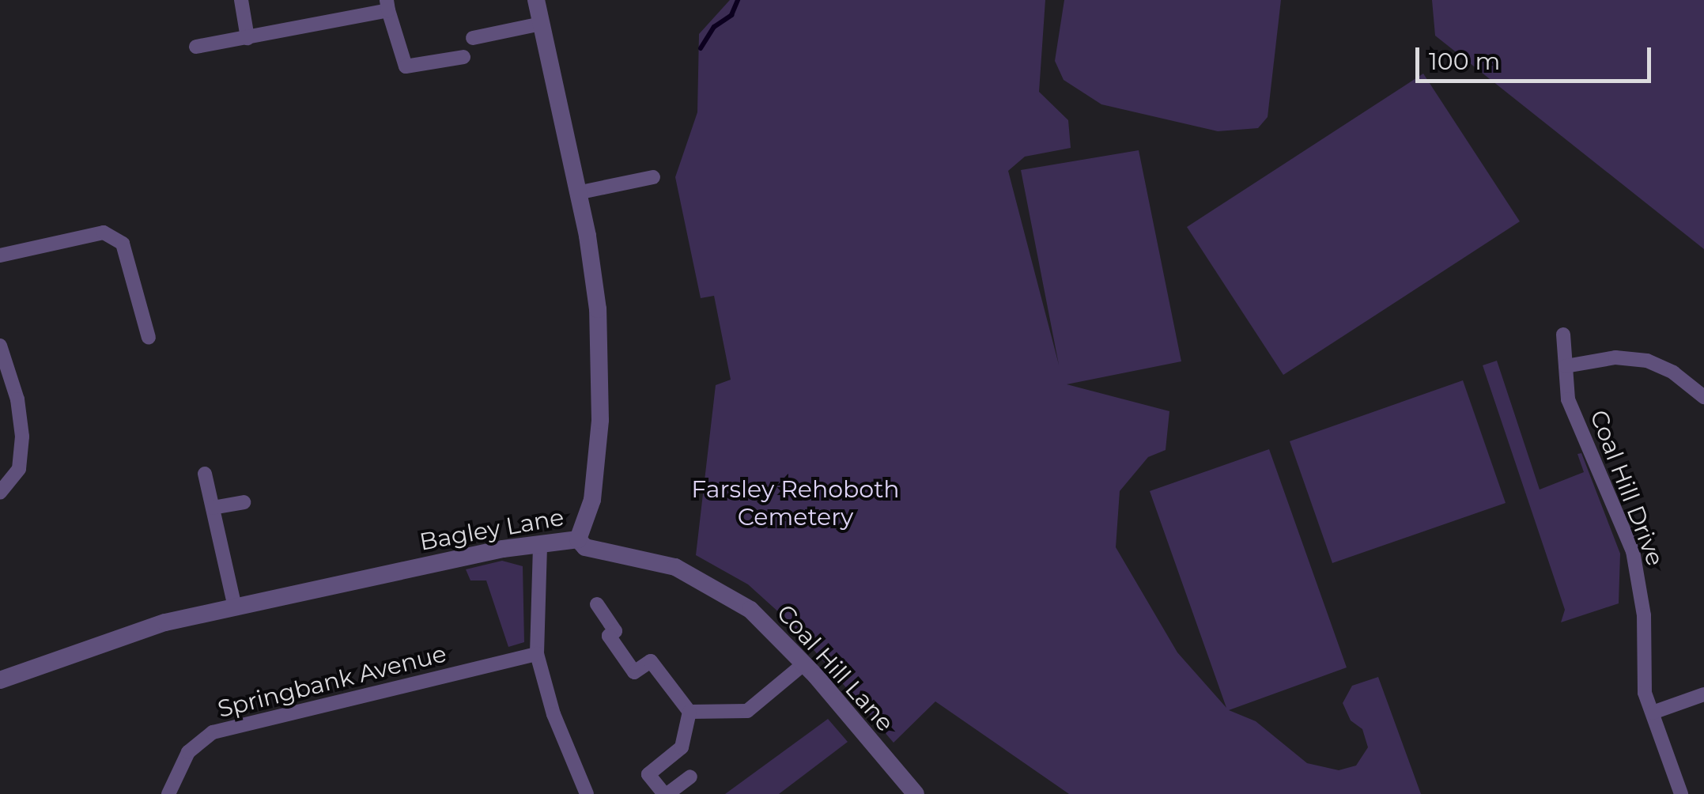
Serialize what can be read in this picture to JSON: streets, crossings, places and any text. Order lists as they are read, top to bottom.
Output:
{
  "streets": {
    "street": [
      "Coal Hill Drive",
      "Bagley Lane",
      "Coal Hill Lane",
      "Springbank Avenue"
    ]
  },
  "crossings": [
    ["Bagley Lane", "Coal Hill Lane"]
  ],
  "parks": ["Farsley Rehoboth Cemetery"],
  "scale_bar": "100 m"
}
